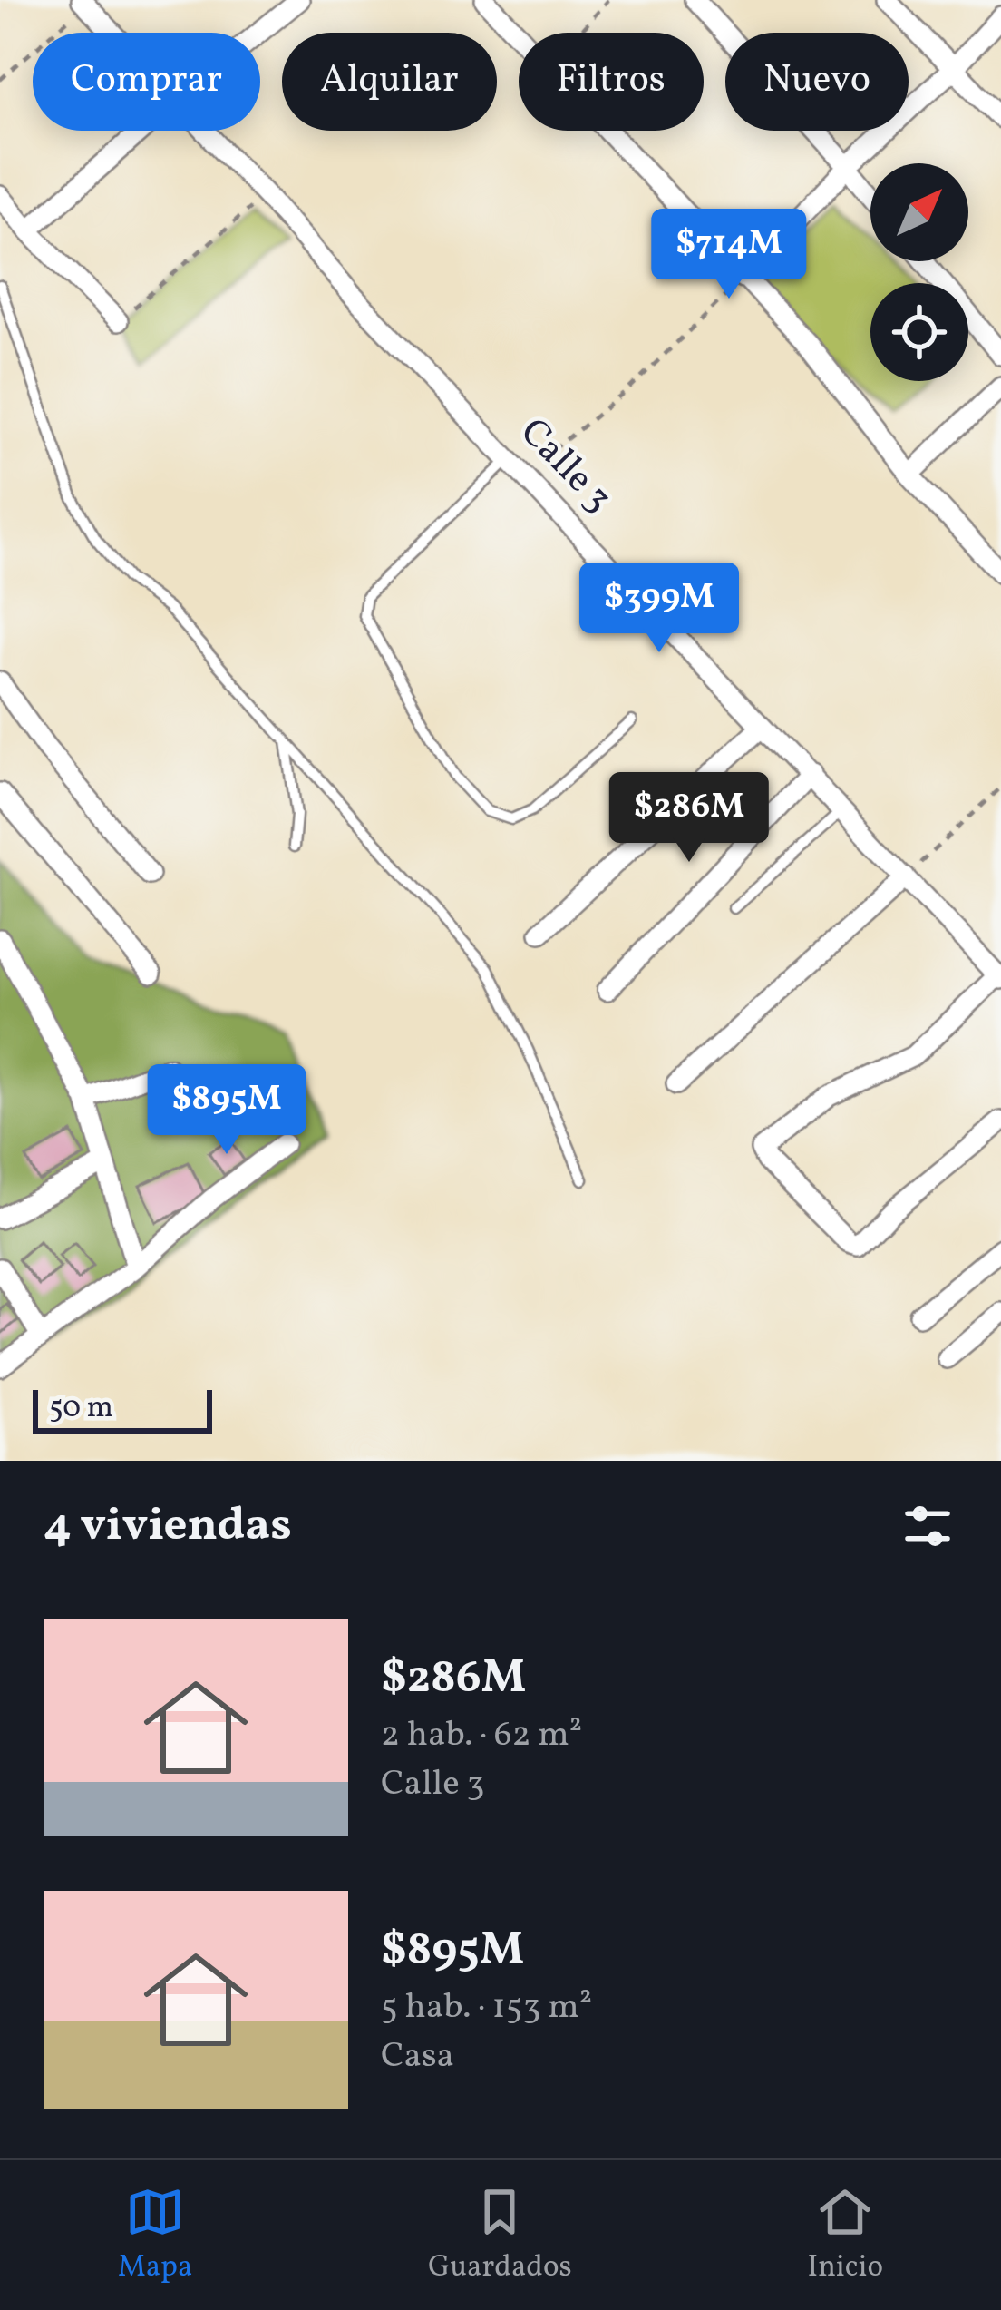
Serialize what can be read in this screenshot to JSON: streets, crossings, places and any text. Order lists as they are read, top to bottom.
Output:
{
  "streets": {
    "street": ["Calle 3"]
  },
  "scale_bar": "50 m",
  "north": "top right",
  "page": {
    "chip": [
      "Comprar",
      "Alquilar",
      "Filtros",
      "Nuevo"
    ],
    "price": [
      "$714M",
      "$399M",
      "$286M",
      "$895M"
    ],
    "scale": "50 m",
    "heading": "4 viviendas",
    "list": [
      {
        "name": "$286M",
        "note": "2 hab. · 62 m² · Calle 3"
      },
      {
        "name": "$895M",
        "note": "5 hab. · 153 m² · Casa"
      }
    ],
    "tabs": ["Mapa", "Guardados", "Inicio"]
  }
}
